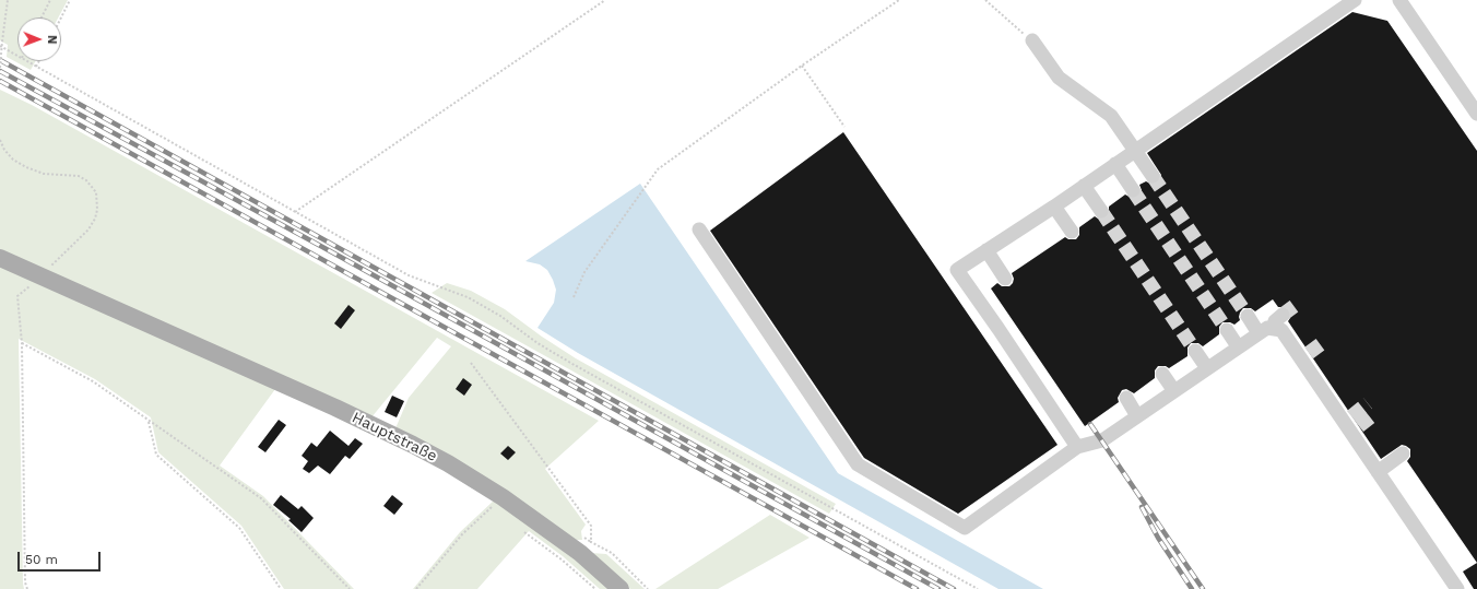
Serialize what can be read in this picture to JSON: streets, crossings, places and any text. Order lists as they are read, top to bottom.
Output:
{
  "streets": {
    "main road": ["Hauptstraße"]
  },
  "scale_bar": "50 m",
  "north": "right"
}
